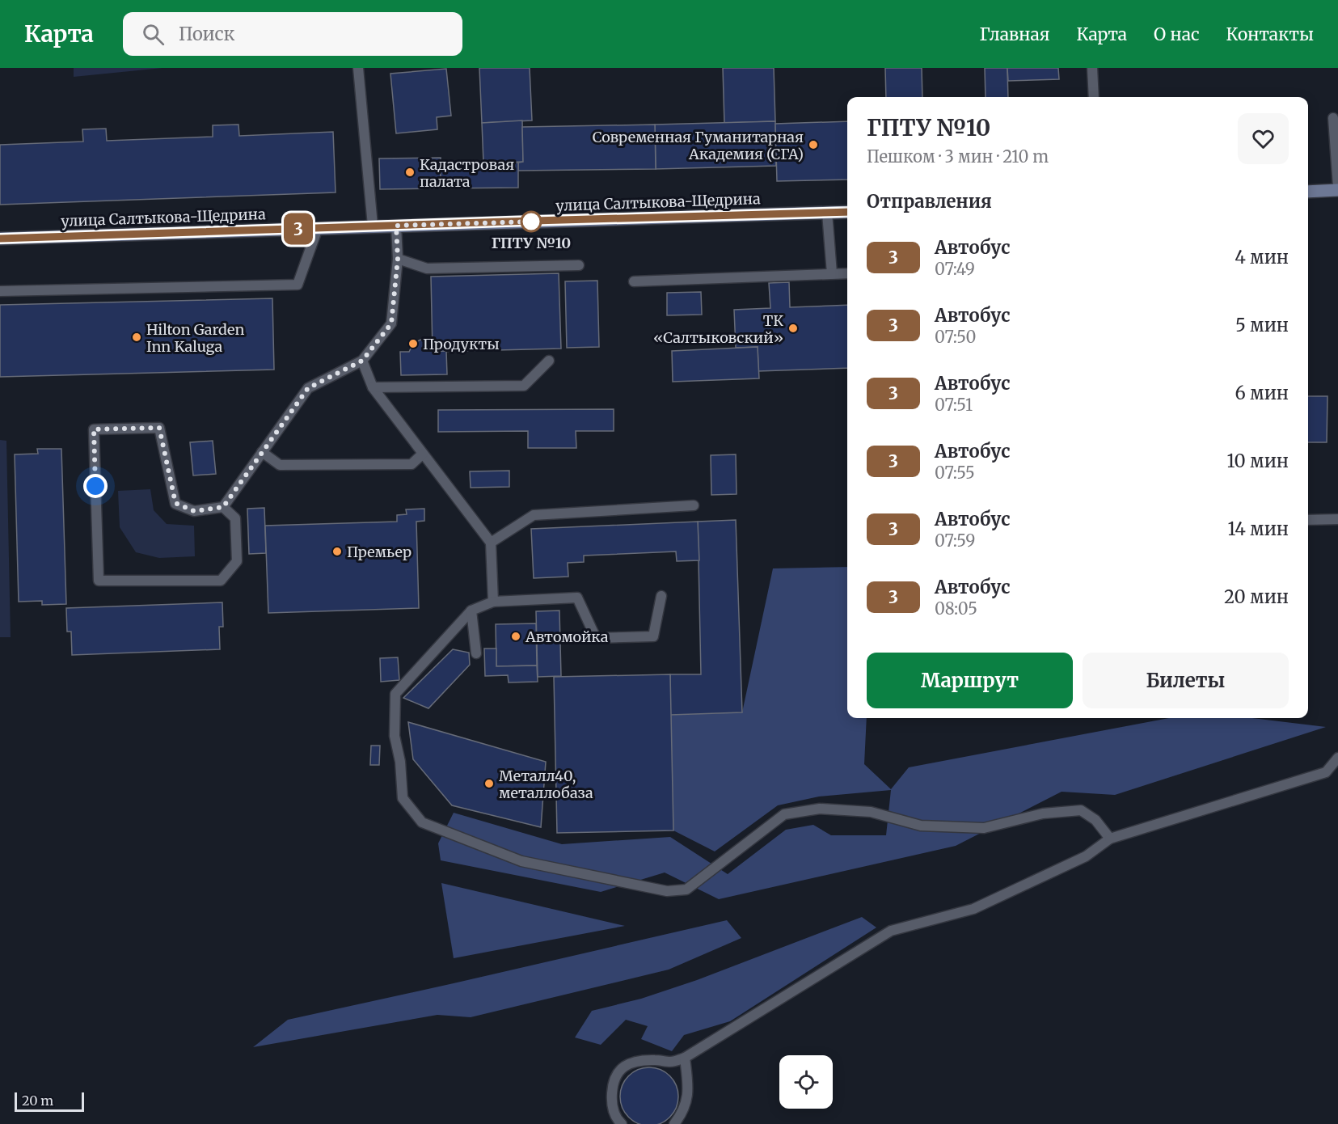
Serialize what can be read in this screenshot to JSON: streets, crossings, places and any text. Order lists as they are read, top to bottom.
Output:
{
  "streets": {
    "main road": ["улица Салтыкова-Щедрина"]
  },
  "places": [
    "Современная Гуманитарная Академия (СГА)",
    "Кадастровая палата",
    "ГПТУ №10",
    "ТК «Салтыковский»",
    "Hilton Garden Inn Kaluga",
    "Продукты",
    "Премьер",
    "Автомойка",
    "Металл40, металлобаза"
  ],
  "lines": ["bus line 3"],
  "scale_bar": "20 m",
  "page": {
    "header": "Карта",
    "search": "Поиск",
    "nav": [
      "Главная",
      "Карта",
      "О нас",
      "Контакты"
    ],
    "on_map": "3",
    "heading": [
      ["ГПТУ №10", "Пешком · 3 мин · 210 m"],
      "Отправления"
    ],
    "list": [
      {
        "mark": "3",
        "name": "Автобус",
        "note": "07:49",
        "value": "4 мин"
      },
      {
        "mark": "3",
        "name": "Автобус",
        "note": "07:50",
        "value": "5 мин"
      },
      {
        "mark": "3",
        "name": "Автобус",
        "note": "07:51",
        "value": "6 мин"
      },
      {
        "mark": "3",
        "name": "Автобус",
        "note": "07:55",
        "value": "10 мин"
      },
      {
        "mark": "3",
        "name": "Автобус",
        "note": "07:59",
        "value": "14 мин"
      },
      {
        "mark": "3",
        "name": "Автобус",
        "note": "08:05",
        "value": "20 мин"
      }
    ],
    "buttons": ["Маршрут", "Билеты"],
    "scale": "20 m"
  }
}
